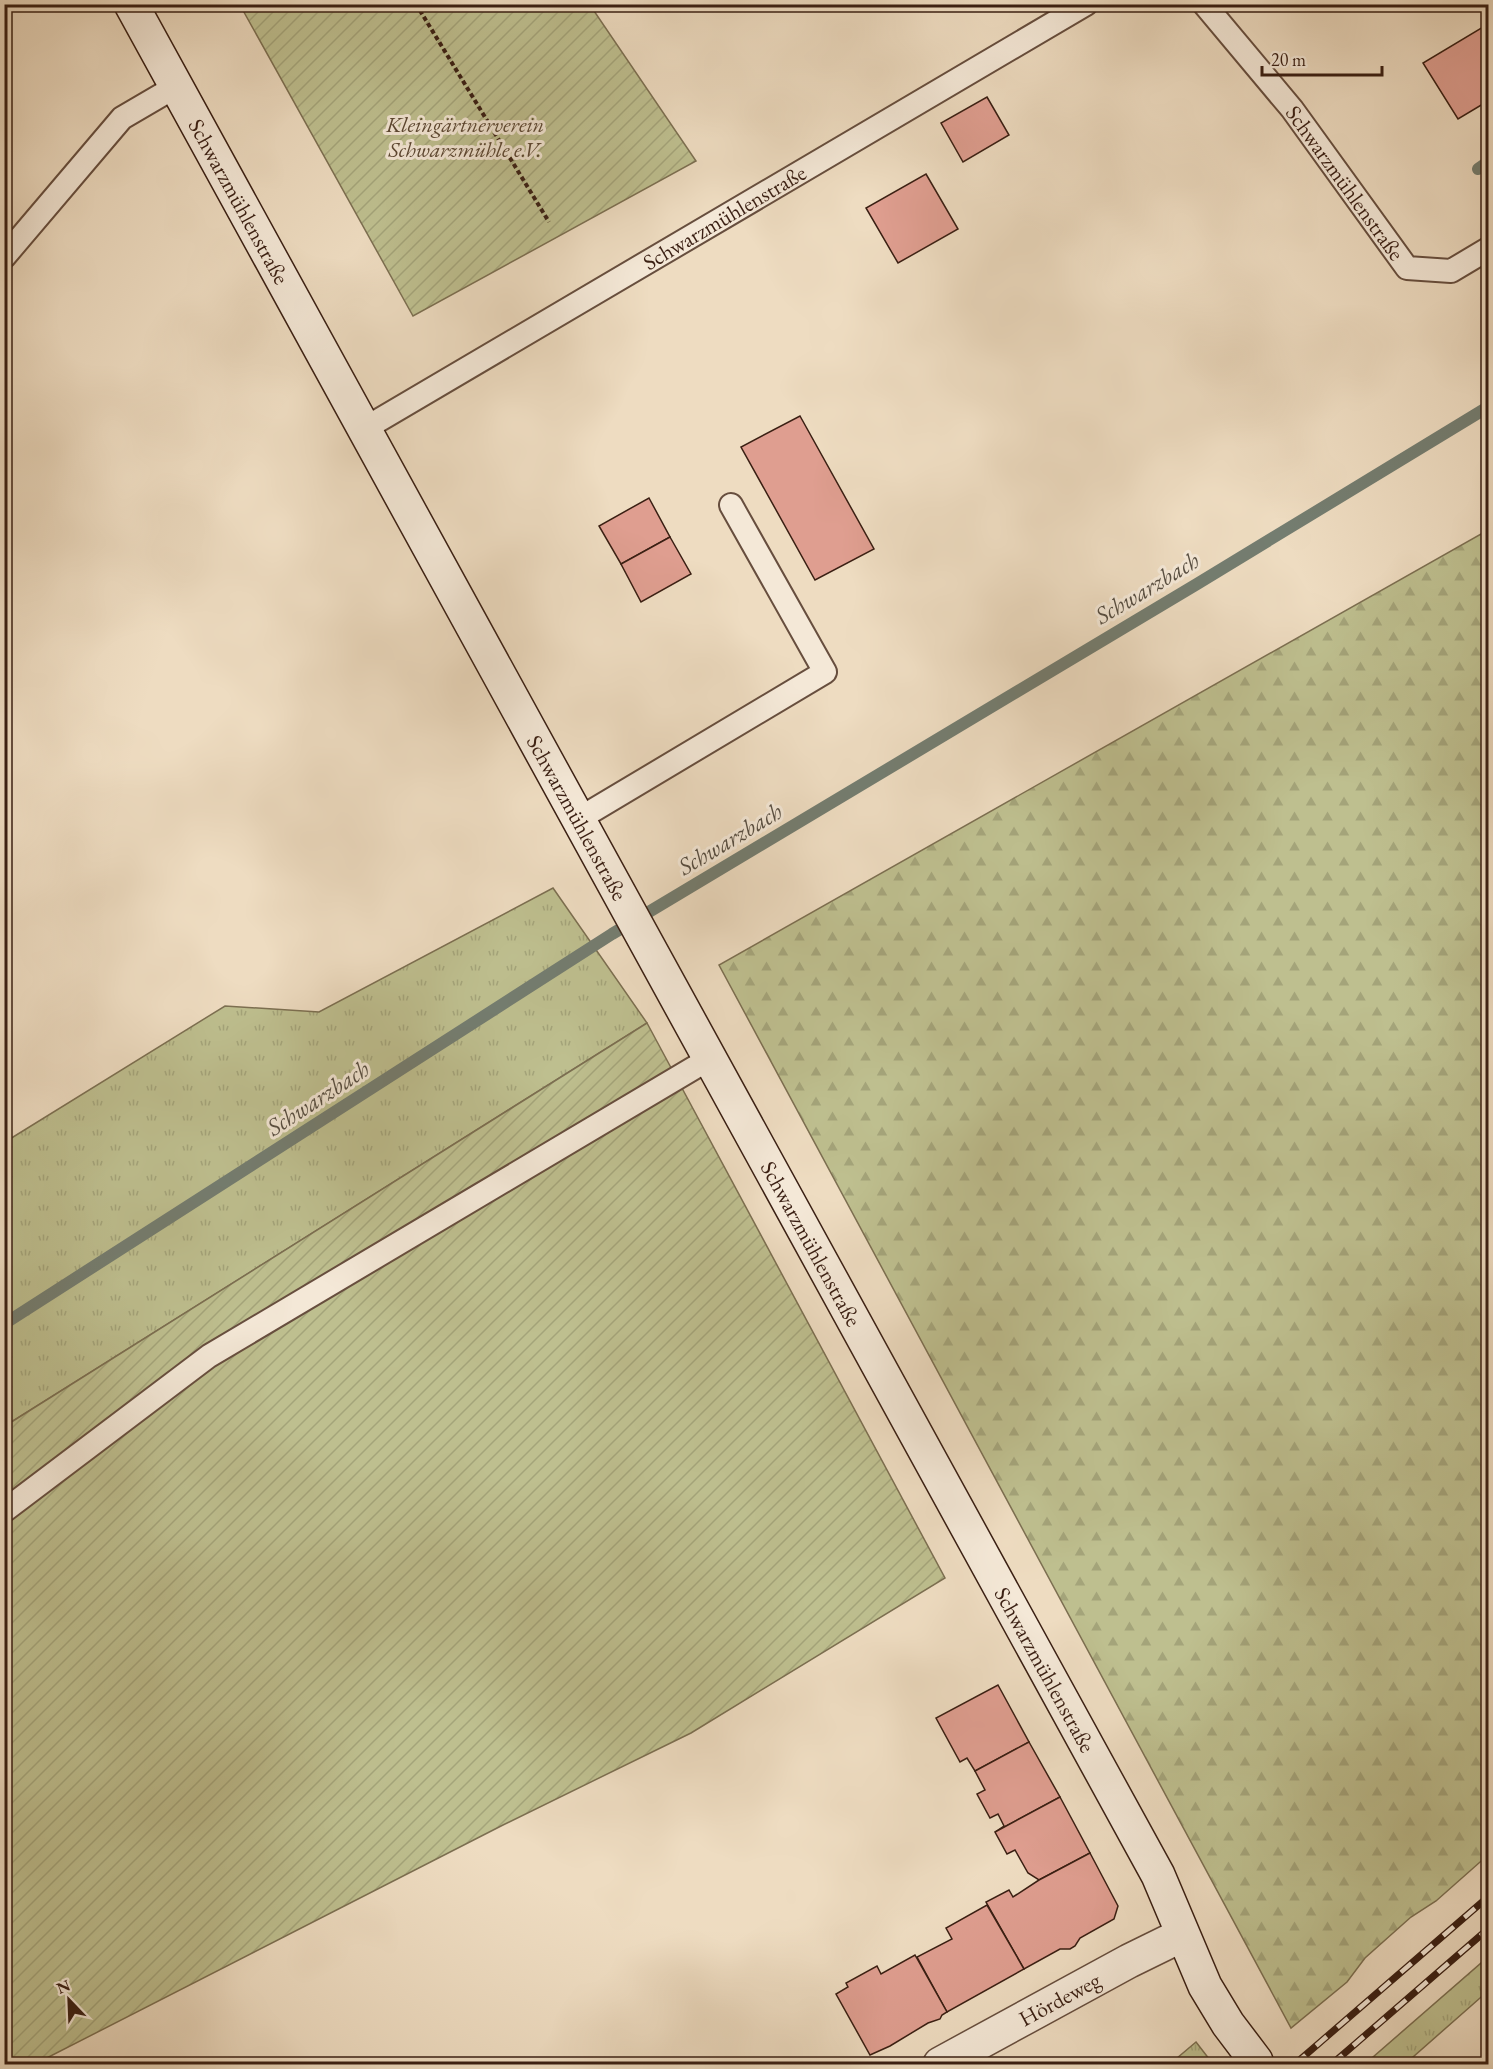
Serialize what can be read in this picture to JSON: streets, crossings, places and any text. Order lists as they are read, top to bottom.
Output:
{
  "streets": {
    "street": ["Schwarzmühlenstraße", "Hördeweg"]
  },
  "crossings": [
    ["Schwarzmühlenstraße", "Hördeweg"]
  ],
  "water": ["Schwarzbach"],
  "parks": ["Kleingärtnerverein Schwarzmühle e.V."],
  "scale_bar": "20 m",
  "north": "top left"
}
